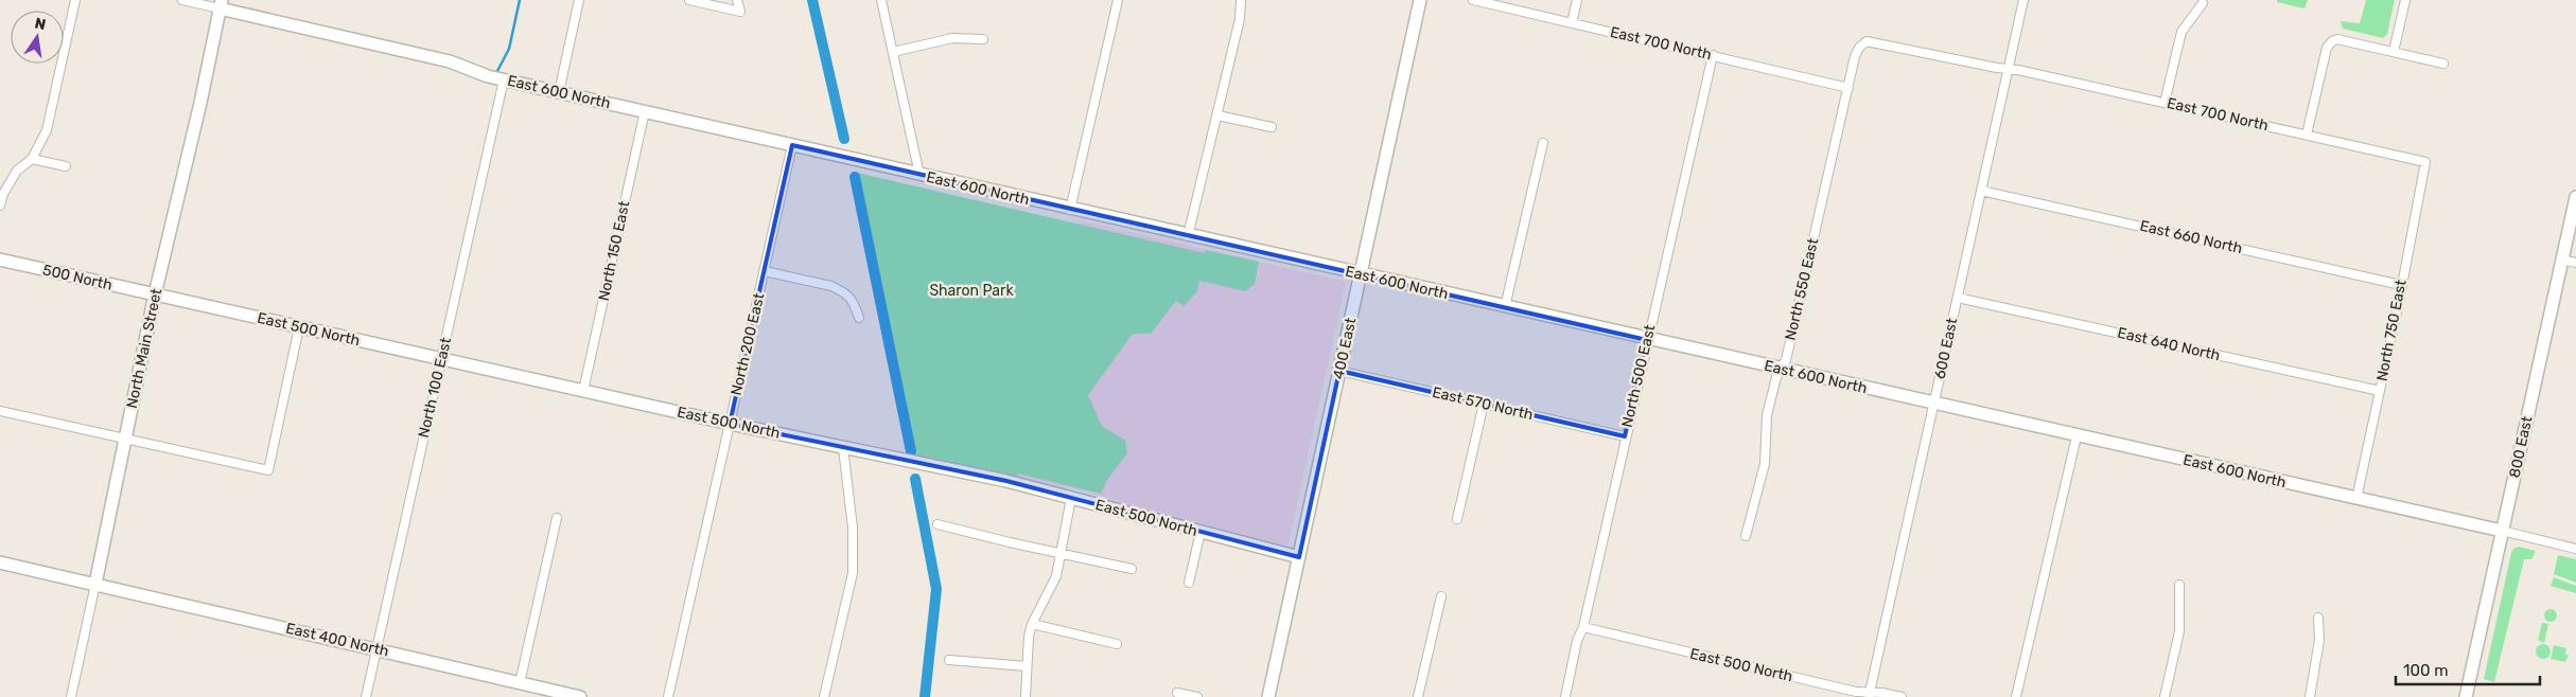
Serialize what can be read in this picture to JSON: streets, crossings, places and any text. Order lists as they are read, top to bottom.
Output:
{
  "streets": {
    "street": [
      "East 700 North",
      "East 600 North",
      "East 660 North",
      "North 150 East",
      "500 North",
      "North 550 East",
      "East 500 North",
      "North 750 East",
      "North 200 East",
      "East 640 North",
      "North Main Street",
      "400 East",
      "600 East",
      "North 500 East",
      "North 100 East",
      "East 570 North",
      "800 East",
      "East 400 North"
    ]
  },
  "crossings": [
    ["East 700 North", "North 550 East"],
    ["East 700 North", "North 750 East"],
    ["East 700 North", "600 East"],
    ["East 700 North", "North 500 East"],
    ["East 600 North", "North 150 East"],
    ["East 600 North", "North 550 East"],
    ["East 600 North", "North 750 East"],
    ["East 600 North", "North 200 East"],
    ["East 600 North", "North Main Street"],
    ["East 600 North", "400 East"],
    ["East 600 North", "600 East"],
    ["East 600 North", "North 500 East"],
    ["East 600 North", "North 100 East"],
    ["East 600 North", "800 East"],
    ["East 660 North", "North 750 East"],
    ["East 660 North", "600 East"],
    ["North 150 East", "East 500 North"],
    ["500 North", "East 500 North"],
    ["500 North", "North Main Street"],
    ["East 500 North", "North 200 East"],
    ["East 500 North", "North Main Street"],
    ["East 500 North", "400 East"],
    ["East 500 North", "600 East"],
    ["East 500 North", "North 500 East"],
    ["East 500 North", "North 100 East"],
    ["North 750 East", "East 640 North"],
    ["East 640 North", "600 East"],
    ["North Main Street", "East 400 North"],
    ["400 East", "East 570 North"],
    ["North 500 East", "East 570 North"],
    ["North 100 East", "East 400 North"]
  ],
  "parks": ["Sharon Park"],
  "scale_bar": "100 m",
  "north": "top"
}
